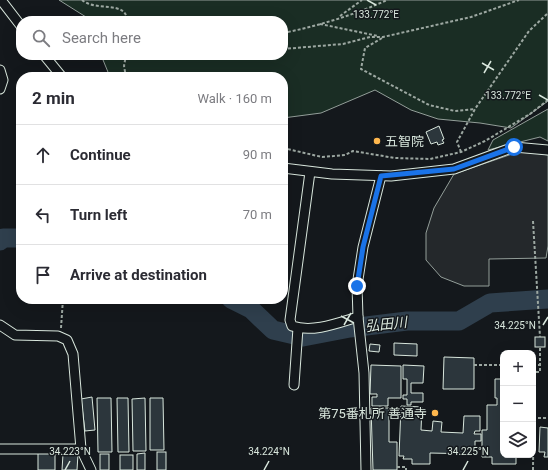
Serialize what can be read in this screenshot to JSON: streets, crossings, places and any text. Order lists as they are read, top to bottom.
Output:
{
  "water": ["弘田川"],
  "places": ["五智院", "第75番札所 善通寺"],
  "page": {
    "search": "Search here",
    "heading": ["2 min", "Walk · 160 m"],
    "list": [
      ["Continue", "90 m"],
      ["Turn left", "70 m"],
      "Arrive at destination"
    ],
    "map_buttons": ["+", "−"]
  },
  "coordinates": [
    "133.772°E",
    "34.225°N",
    "34.223°N",
    "34.224°N"
  ]
}
